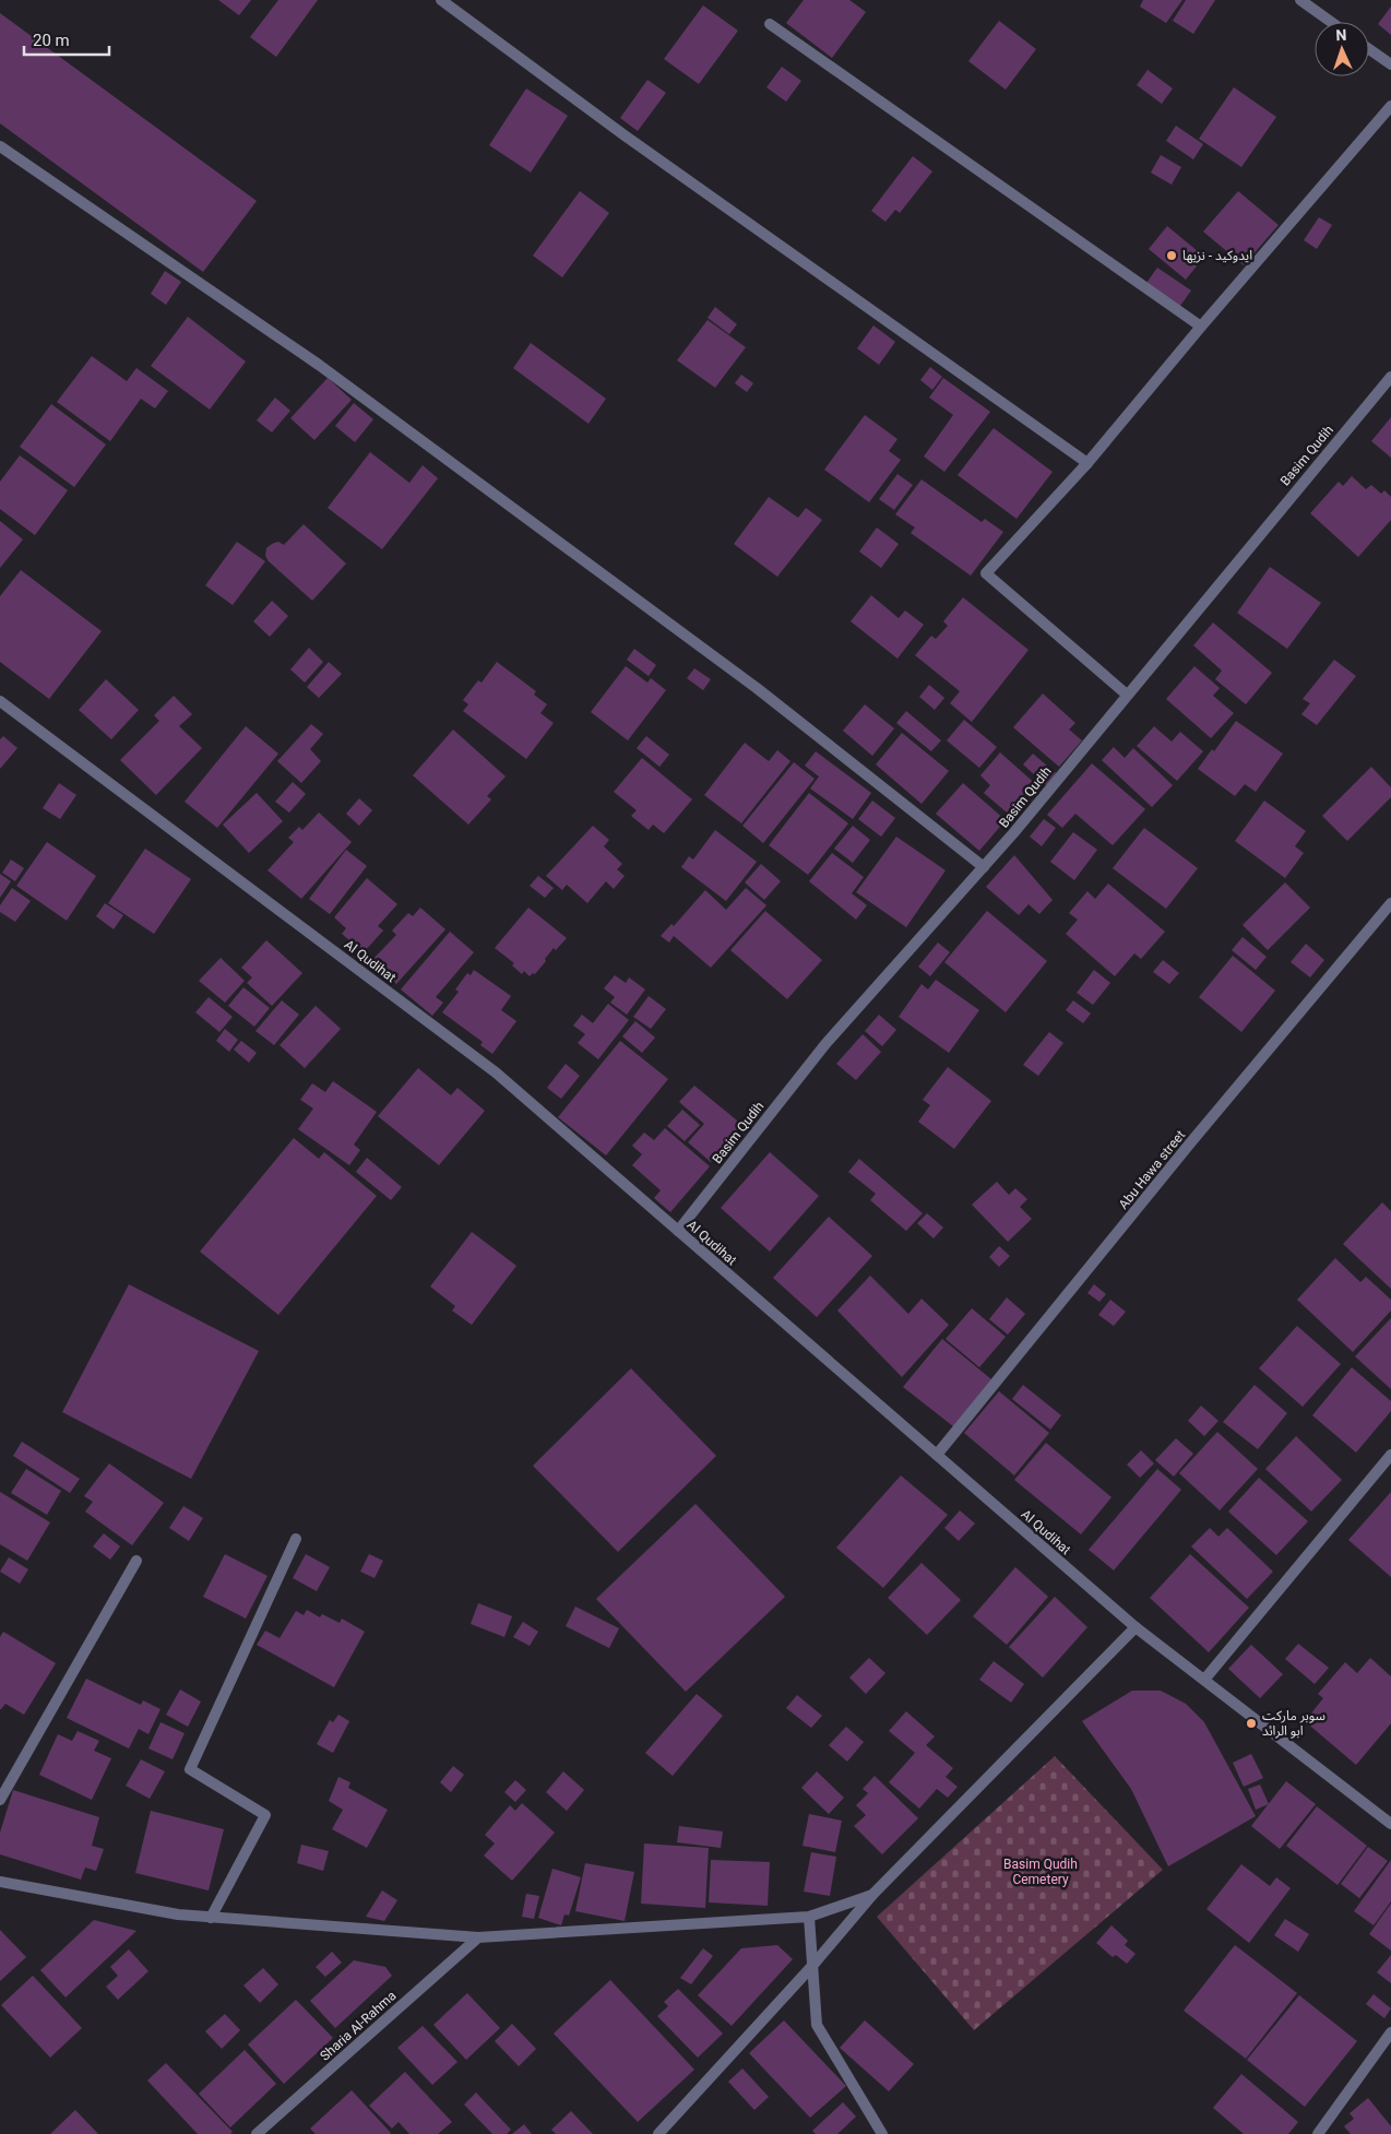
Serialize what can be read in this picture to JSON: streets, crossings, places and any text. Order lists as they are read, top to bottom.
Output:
{
  "streets": {
    "street": [
      "Basim Qudih",
      "Al Qudihat",
      "Abu Hawa street",
      "Sharia Al-Rahma"
    ]
  },
  "crossings": [
    ["Basim Qudih", "Al Qudihat"],
    ["Al Qudihat", "Abu Hawa street"]
  ],
  "parks": ["Basim Qudih Cemetery"],
  "places": ["ايدوكيد - نزيها", "سوبر ماركت ابو الرائد"],
  "scale_bar": "20 m",
  "north": "top"
}
